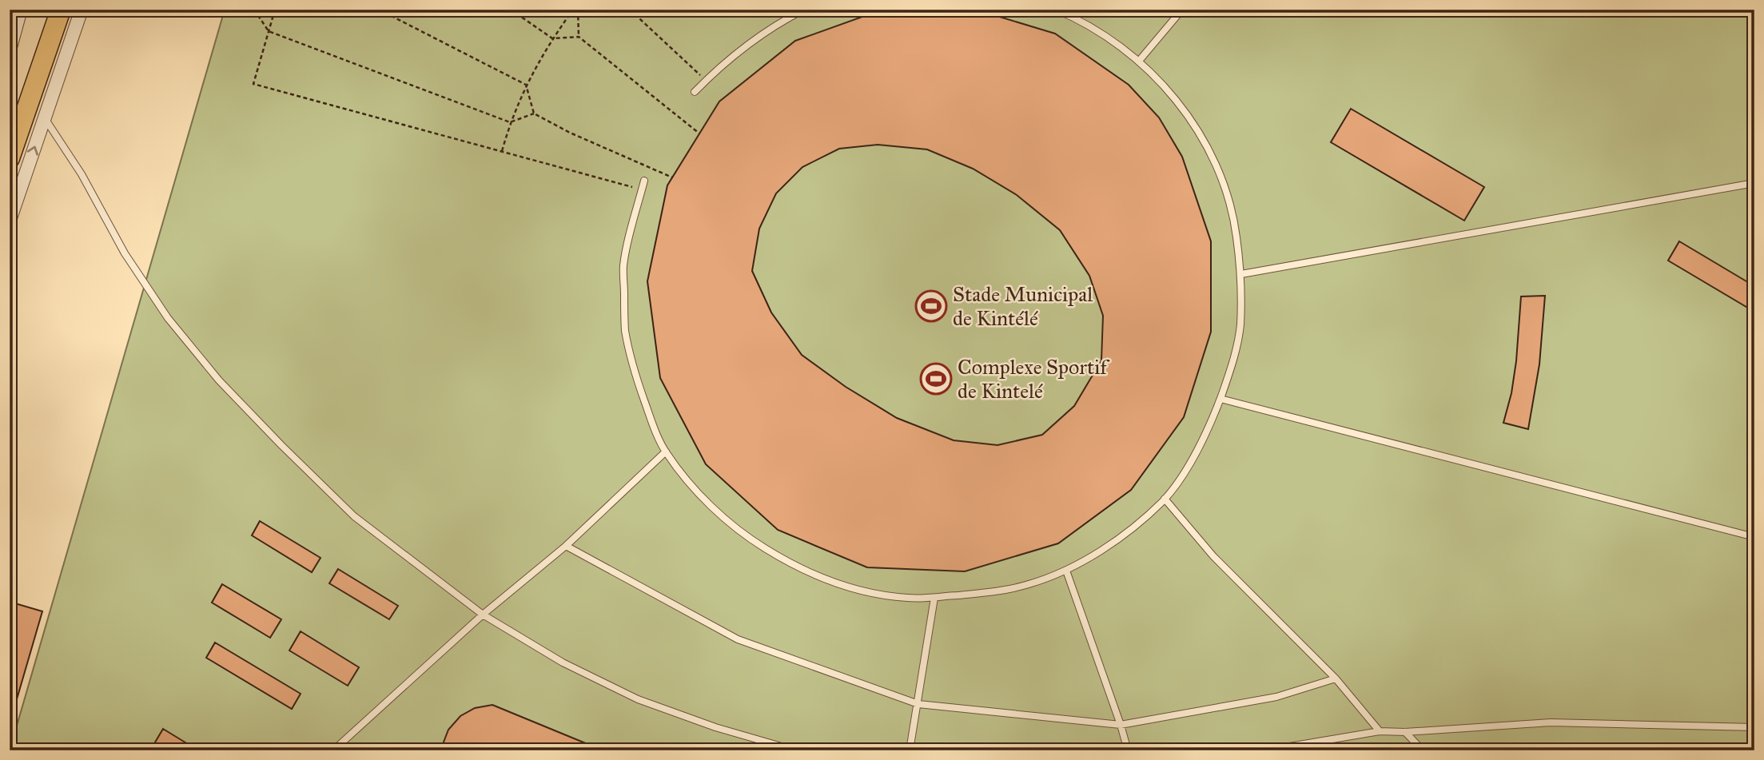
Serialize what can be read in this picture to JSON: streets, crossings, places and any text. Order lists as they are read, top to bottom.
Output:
{
  "places": {
    "sports": ["Stade Municipal de Kintélé", "Complexe Sportif de Kintelé"]
  }
}
